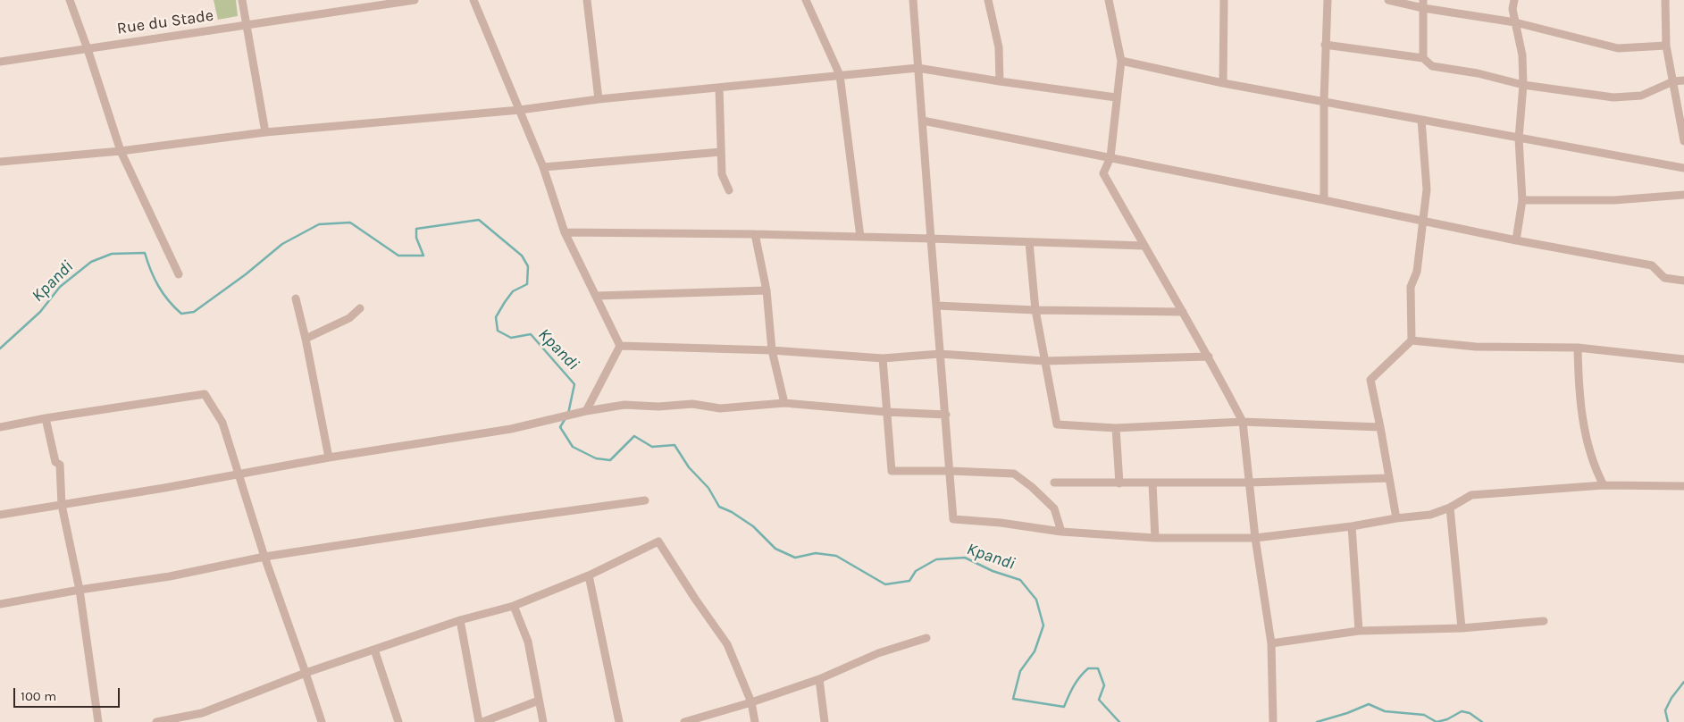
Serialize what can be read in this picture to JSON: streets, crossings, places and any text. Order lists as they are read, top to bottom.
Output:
{
  "streets": {
    "street": ["Rue du Stade"]
  },
  "water": ["Kpandi"],
  "scale_bar": "100 m"
}
